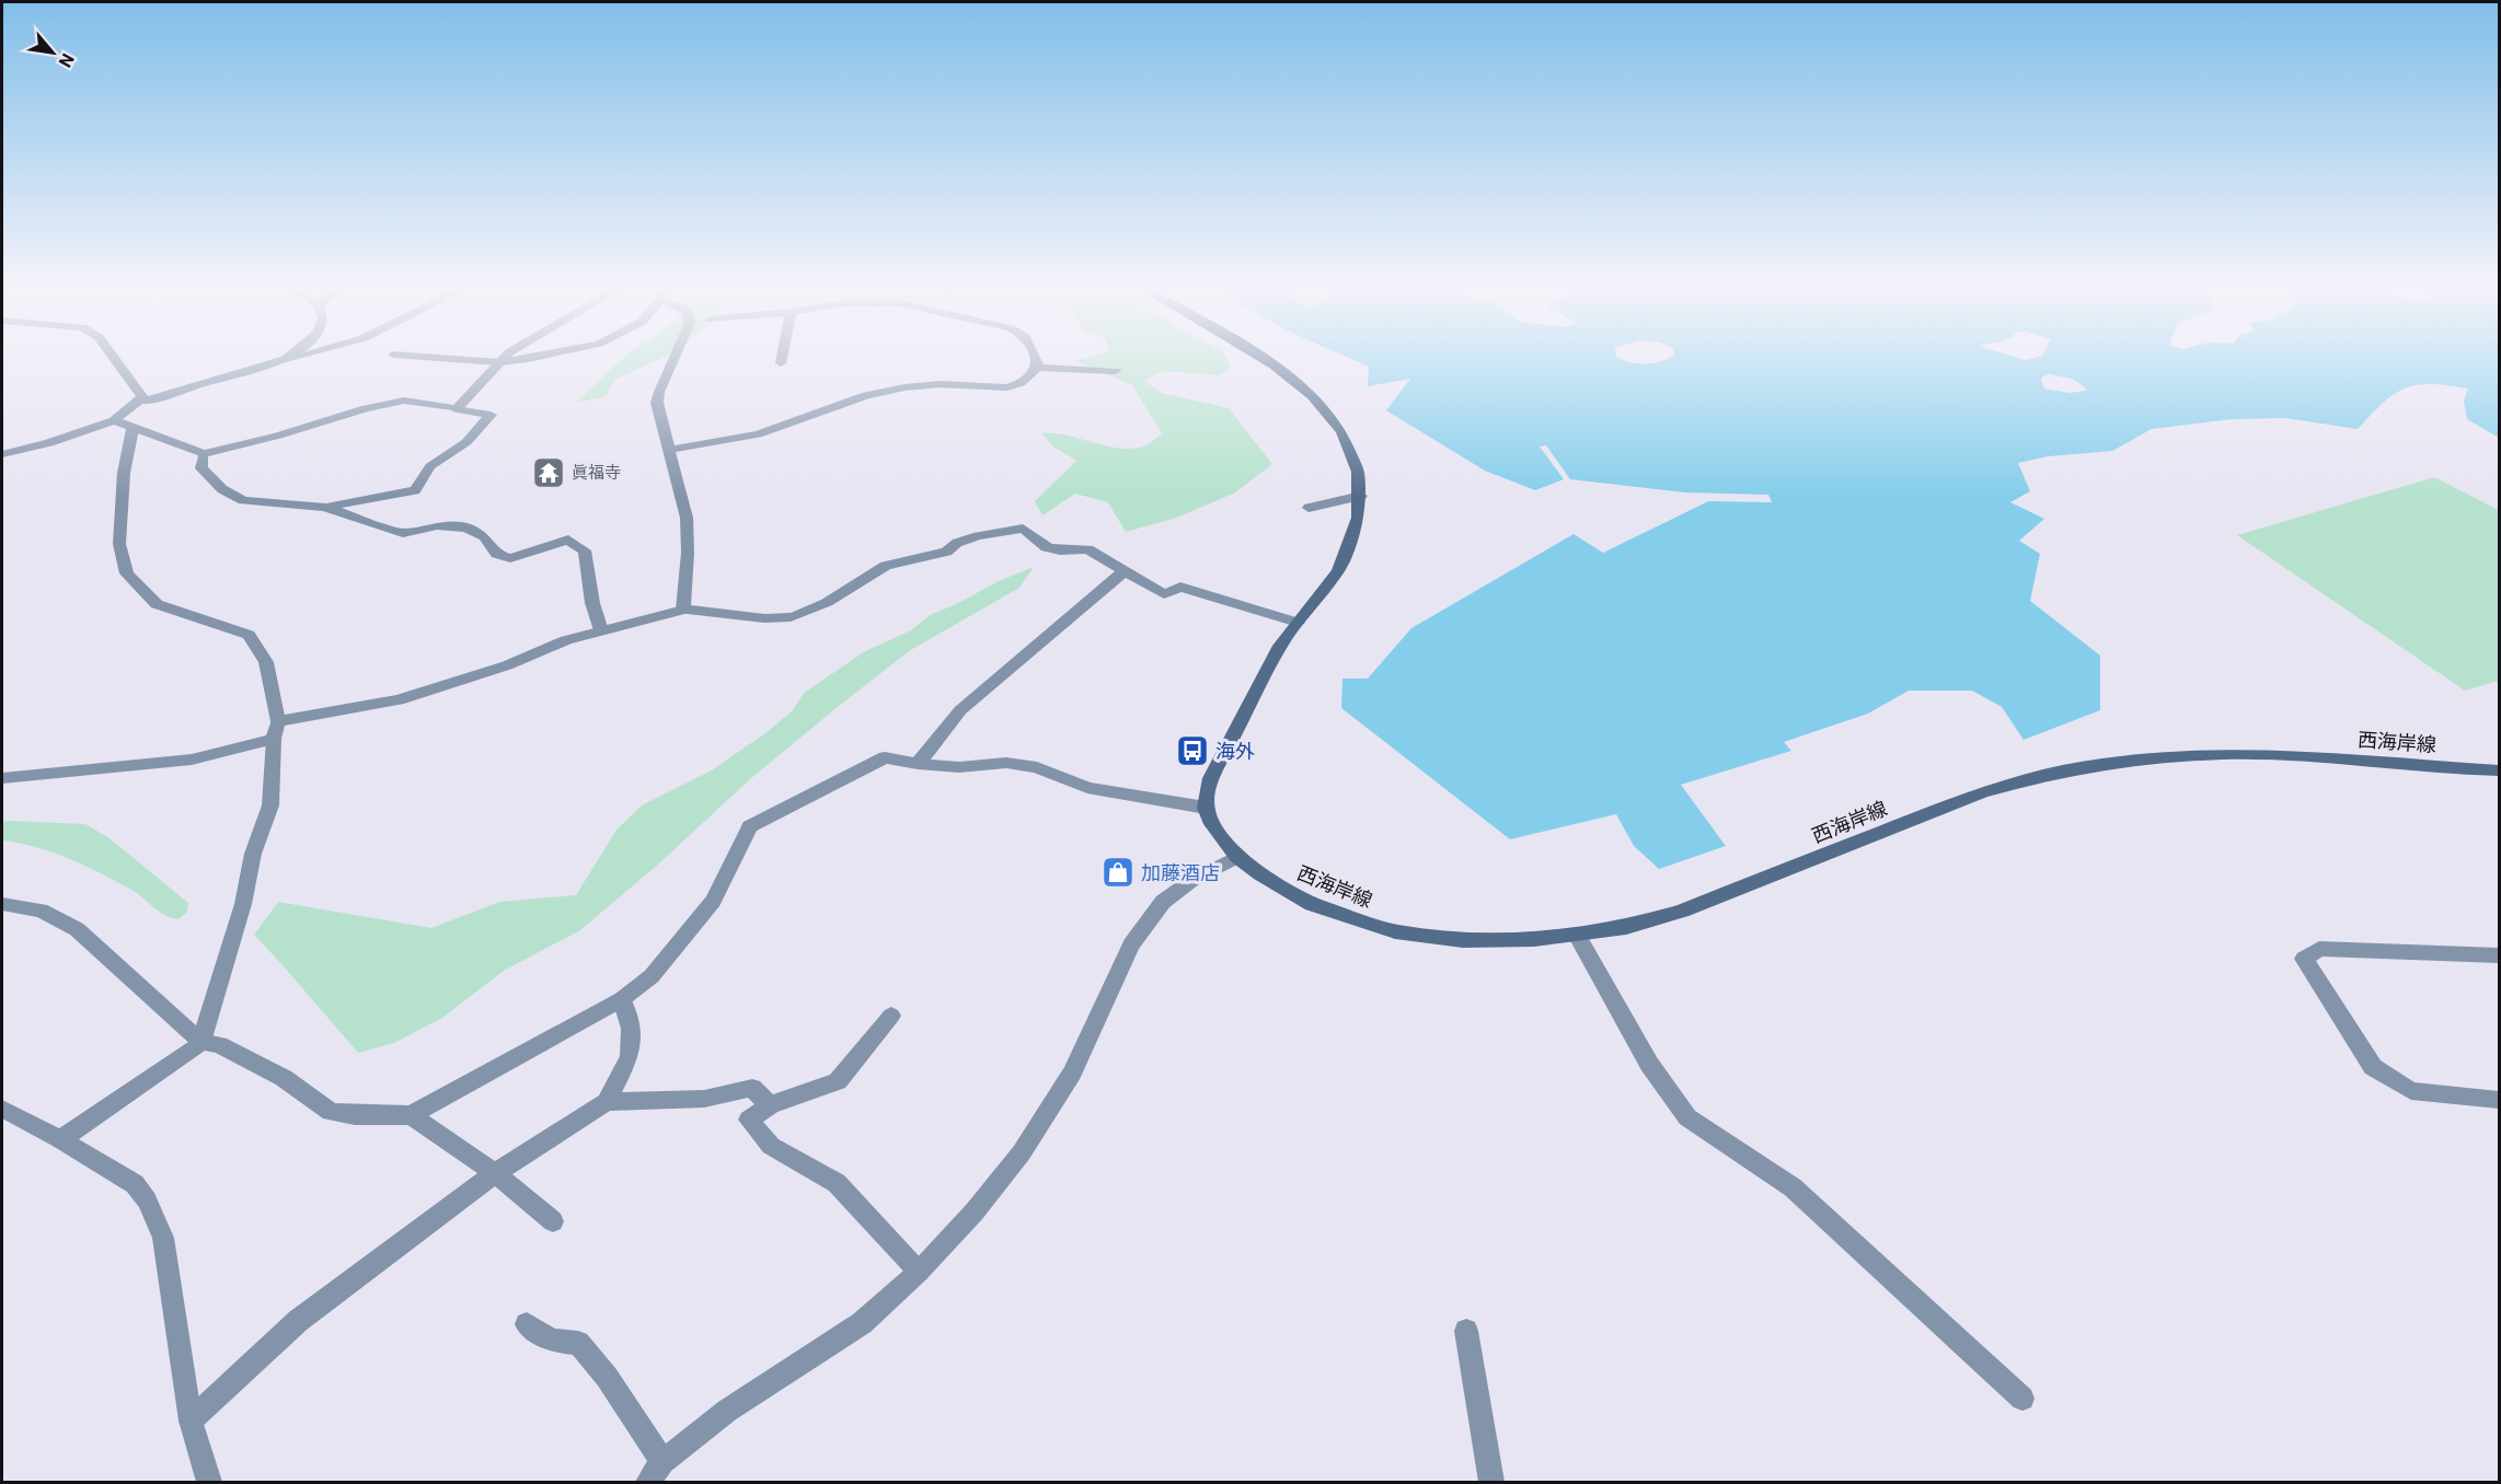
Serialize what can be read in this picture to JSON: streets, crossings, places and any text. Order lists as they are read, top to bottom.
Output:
{
  "streets": {
    "street": ["西海岸線"]
  },
  "places": {
    "temple": ["眞福寺"],
    "bus stop": ["海外"],
    "shop": ["加藤酒店"]
  },
  "north": "bottom right"
}
